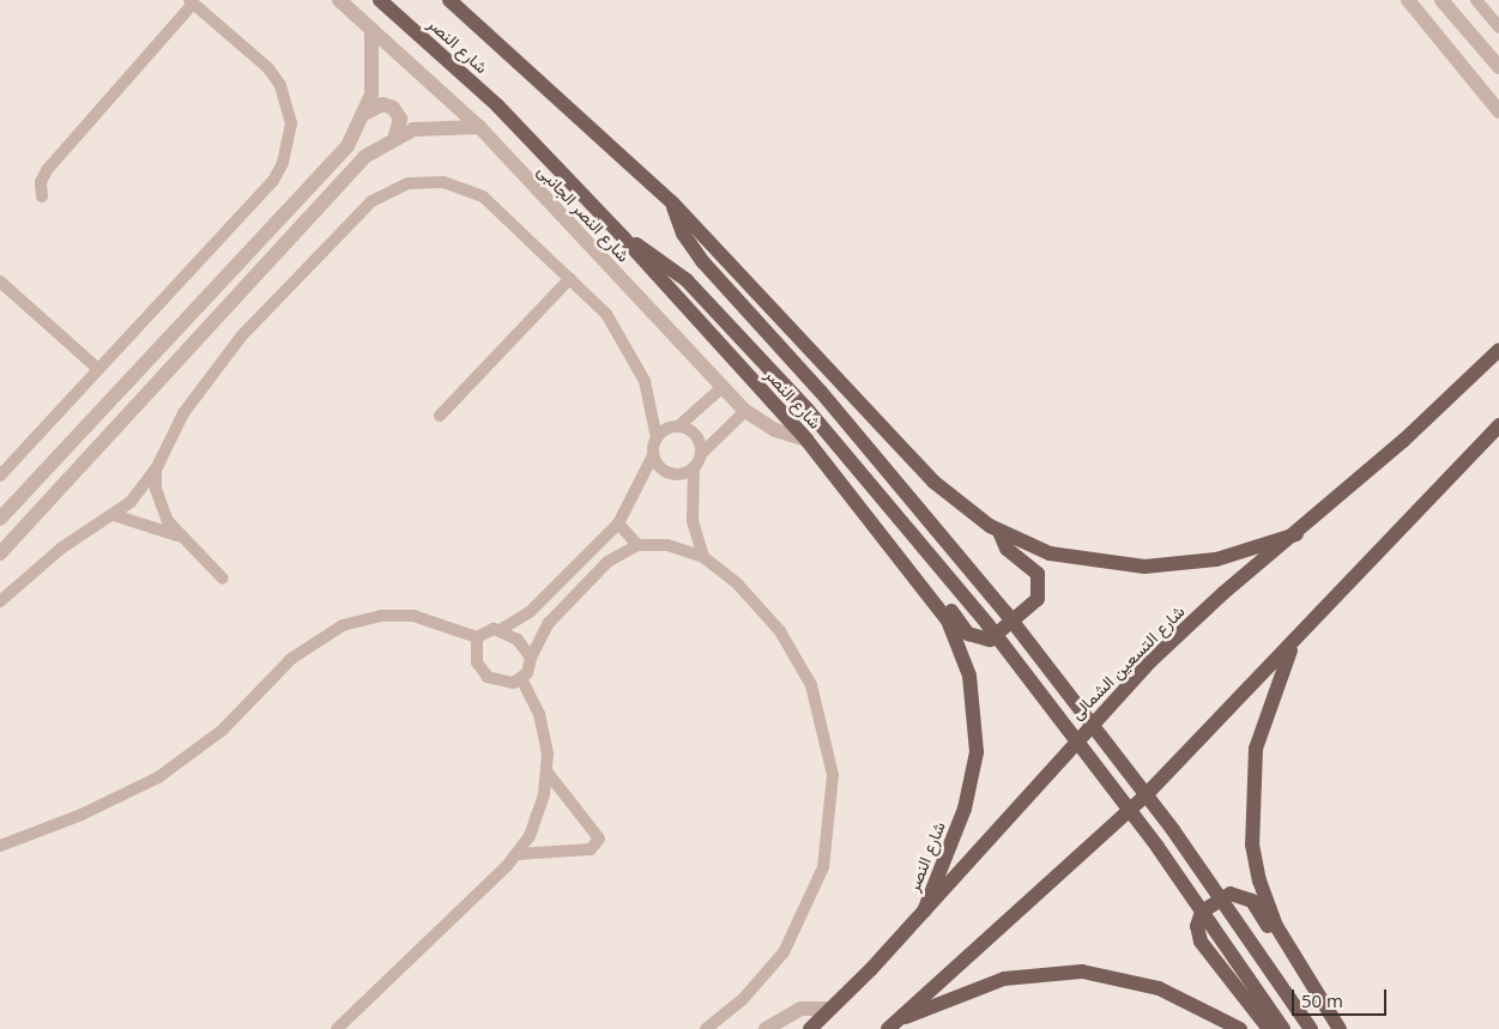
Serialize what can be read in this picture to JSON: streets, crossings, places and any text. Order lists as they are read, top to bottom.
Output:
{
  "streets": {
    "main road": ["شارع النصر", "شارع التسعين الشمالى"],
    "street": ["شارع النصر الجانبى"]
  },
  "crossings": [
    ["شارع النصر", "شارع النصر الجانبى"],
    ["شارع النصر", "شارع التسعين الشمالى"]
  ],
  "scale_bar": "50 m"
}
